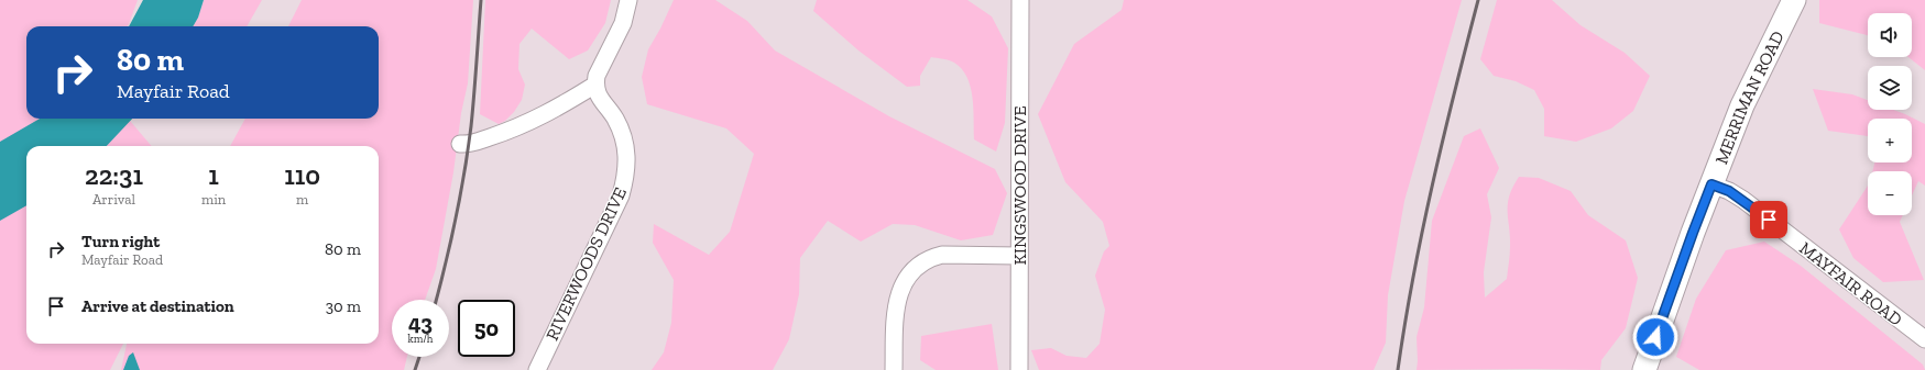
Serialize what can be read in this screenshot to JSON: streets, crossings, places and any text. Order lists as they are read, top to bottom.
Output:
{
  "streets": {
    "main road": ["MERRIMAN ROAD"],
    "street": ["KINGSWOOD DRIVE", "RIVERWOODS DRIVE", "MAYFAIR ROAD"]
  },
  "crossings": [
    ["MERRIMAN ROAD", "MAYFAIR ROAD"]
  ],
  "page": {
    "map_buttons": ["+", "−"],
    "turn": ["80 m", "Mayfair Road"],
    "eta": [
      "22:31",
      "Arrival",
      "1",
      "min",
      "110",
      "m"
    ],
    "list": [
      {
        "name": "Turn right",
        "note": "Mayfair Road",
        "value": "80 m"
      },
      {
        "name": "Arrive at destination",
        "value": "30 m"
      }
    ],
    "speed": "43 km/h",
    "limit": "50"
  }
}
